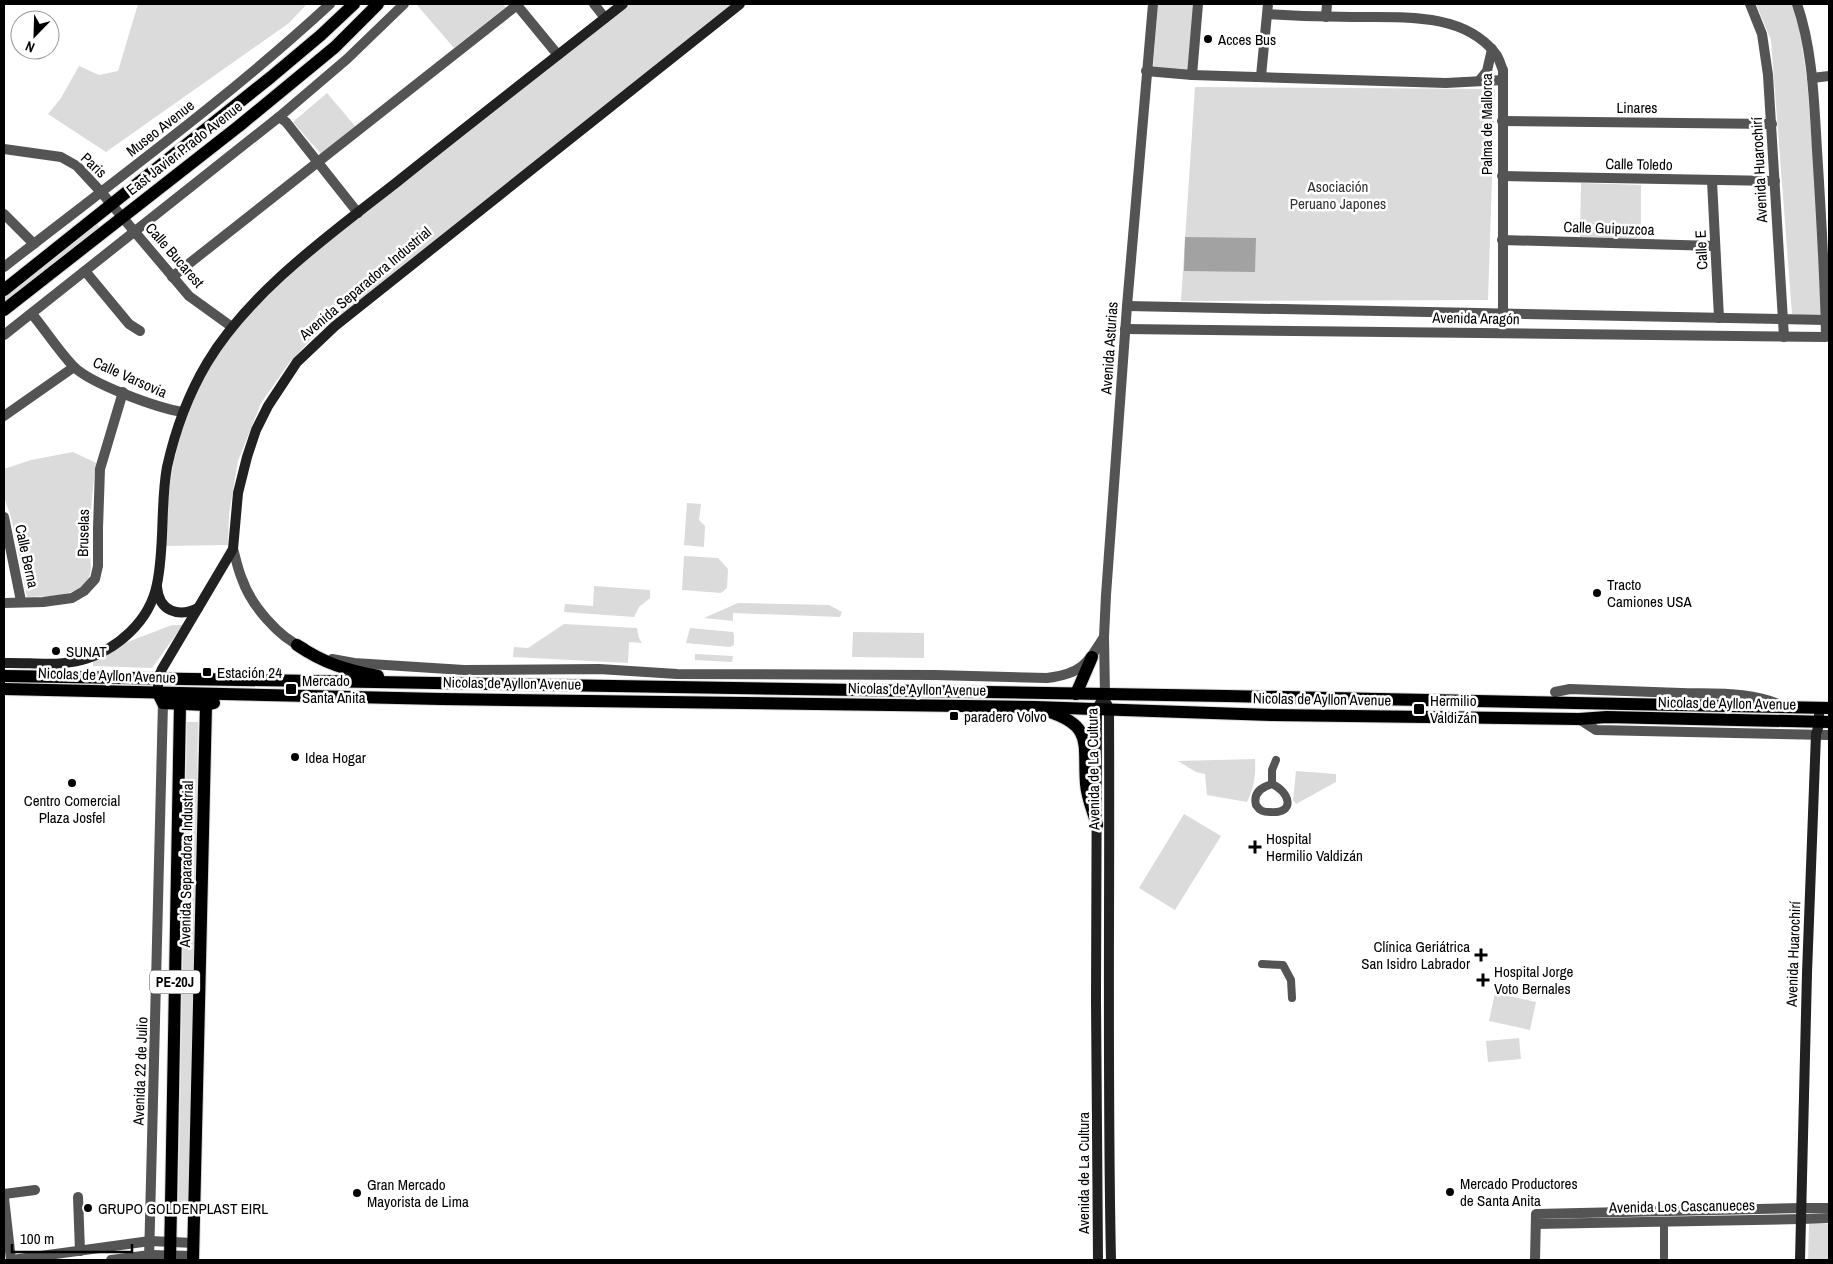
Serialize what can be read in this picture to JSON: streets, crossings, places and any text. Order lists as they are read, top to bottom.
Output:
{
  "streets": {
    "main road": [
      "East Javier Prado Avenue",
      "Avenida Huarochirí",
      "Avenida Separadora Industrial",
      "Nicolas de Ayllon Avenue",
      "Avenida de La Cultura",
      "PE-20J"
    ],
    "street": [
      "Linares",
      "Palma de Mallorca",
      "Museo Avenue",
      "Calle Toledo",
      "Paris",
      "Calle Guipuzcoa",
      "Calle E",
      "Calle Bucarest",
      "Avenida Aragón",
      "Avenida Asturias",
      "Calle Varsovia",
      "Bruselas",
      "Calle Berna",
      "Avenida 22 de Julio",
      "Avenida Los Cascanueces"
    ]
  },
  "crossings": [
    ["Linares", "Palma de Mallorca"],
    ["Linares", "Avenida Huarochirí"],
    ["Palma de Mallorca", "Calle Toledo"],
    ["Palma de Mallorca", "Calle Guipuzcoa"],
    ["Palma de Mallorca", "Avenida Aragón"],
    ["Museo Avenue", "Paris"],
    ["East Javier Prado Avenue", "Paris"],
    ["East Javier Prado Avenue", "Calle Bucarest"],
    ["Calle Toledo", "Avenida Huarochirí"],
    ["Calle Toledo", "Calle E"],
    ["Paris", "Calle Bucarest"],
    ["Avenida Huarochirí", "Avenida Aragón"],
    ["Avenida Huarochirí", "Nicolas de Ayllon Avenue"],
    ["Avenida Huarochirí", "Avenida Los Cascanueces"],
    ["Calle Guipuzcoa", "Calle E"],
    ["Calle E", "Avenida Aragón"],
    ["Avenida Separadora Industrial", "Nicolas de Ayllon Avenue"],
    ["Avenida Separadora Industrial", "Avenida 22 de Julio"],
    ["Avenida Aragón", "Avenida Asturias"],
    ["Avenida Asturias", "Nicolas de Ayllon Avenue"],
    ["Avenida Asturias", "Avenida de La Cultura"],
    ["Calle Varsovia", "Bruselas"],
    ["Bruselas", "Calle Berna"],
    ["Nicolas de Ayllon Avenue", "Avenida de La Cultura"],
    ["Nicolas de Ayllon Avenue", "Avenida 22 de Julio"]
  ],
  "parks": ["Asociación Peruano Japones"],
  "places": {
    "other": [
      "Acces Bus",
      "Tracto Camiones USA",
      "SUNAT",
      "Idea Hogar",
      "Centro Comercial Plaza Josfel",
      "Mercado Productores de Santa Anita",
      "Gran Mercado Mayorista de Lima",
      "GRUPO GOLDENPLAST EIRL"
    ],
    "transit": [
      "Estación 24",
      "Mercado Santa Anita",
      "Hermilio Valdizán",
      "paradero Volvo"
    ],
    "health": ["Hospital Hermilio Valdizán", "Clínica Geriátrica San Isidro Labrador", "Hospital Jorge Voto Bernales"]
  },
  "scale_bar": "100 m",
  "north": "bottom left"
}
